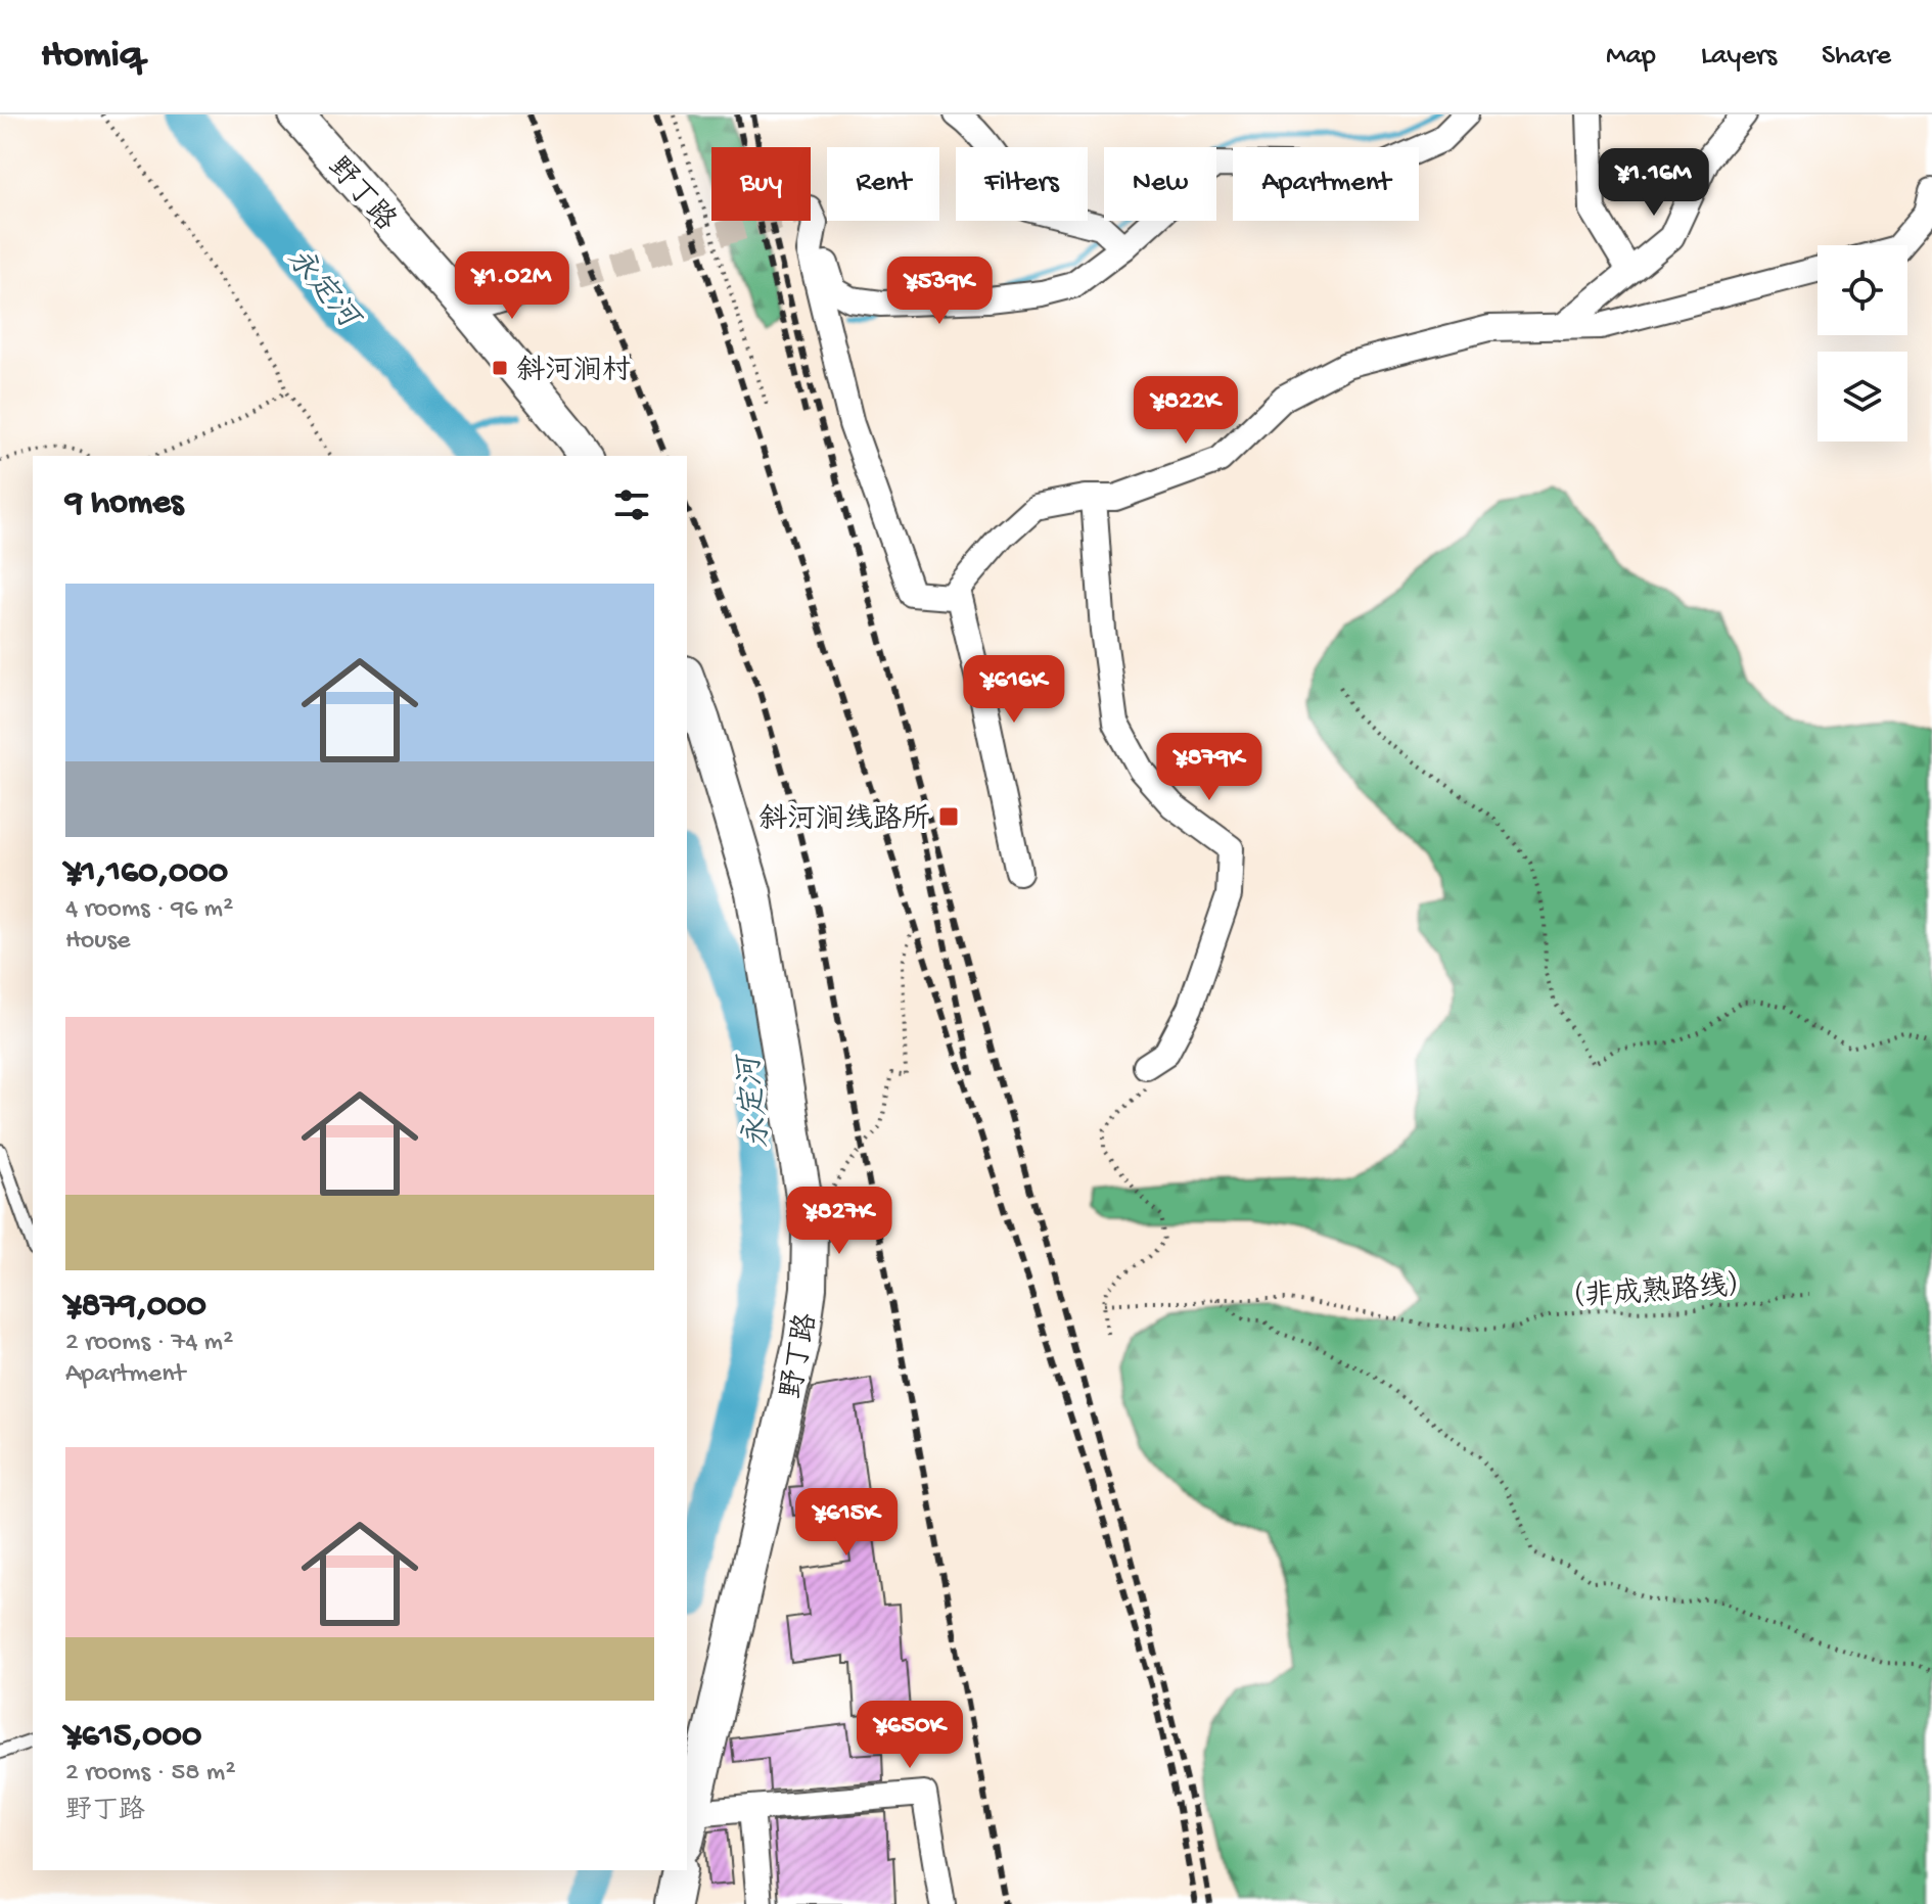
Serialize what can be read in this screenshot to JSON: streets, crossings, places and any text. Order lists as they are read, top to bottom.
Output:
{
  "streets": {
    "main road": ["野丁路"],
    "path": ["（非成熟路线）"]
  },
  "water": ["永定河"],
  "places": {
    "transit": ["斜河涧村", "斜河涧线路所"]
  },
  "page": {
    "header": "Homiq",
    "nav": ["Map", "Layers", "Share"],
    "chip": [
      "Buy",
      "Rent",
      "Filters",
      "New",
      "Apartment"
    ],
    "price": [
      "¥1.16M",
      "¥1.02M",
      "¥539K",
      "¥822K",
      "¥616K",
      "¥879K",
      "¥827K",
      "¥615K",
      "¥650K"
    ],
    "heading": "9 homes",
    "list": [
      {
        "name": "¥1,160,000",
        "note": "4 rooms · 96 m² · House"
      },
      {
        "name": "¥879,000",
        "note": "2 rooms · 74 m² · Apartment"
      },
      {
        "name": "¥615,000",
        "note": "2 rooms · 58 m² · 野丁路"
      }
    ]
  }
}
